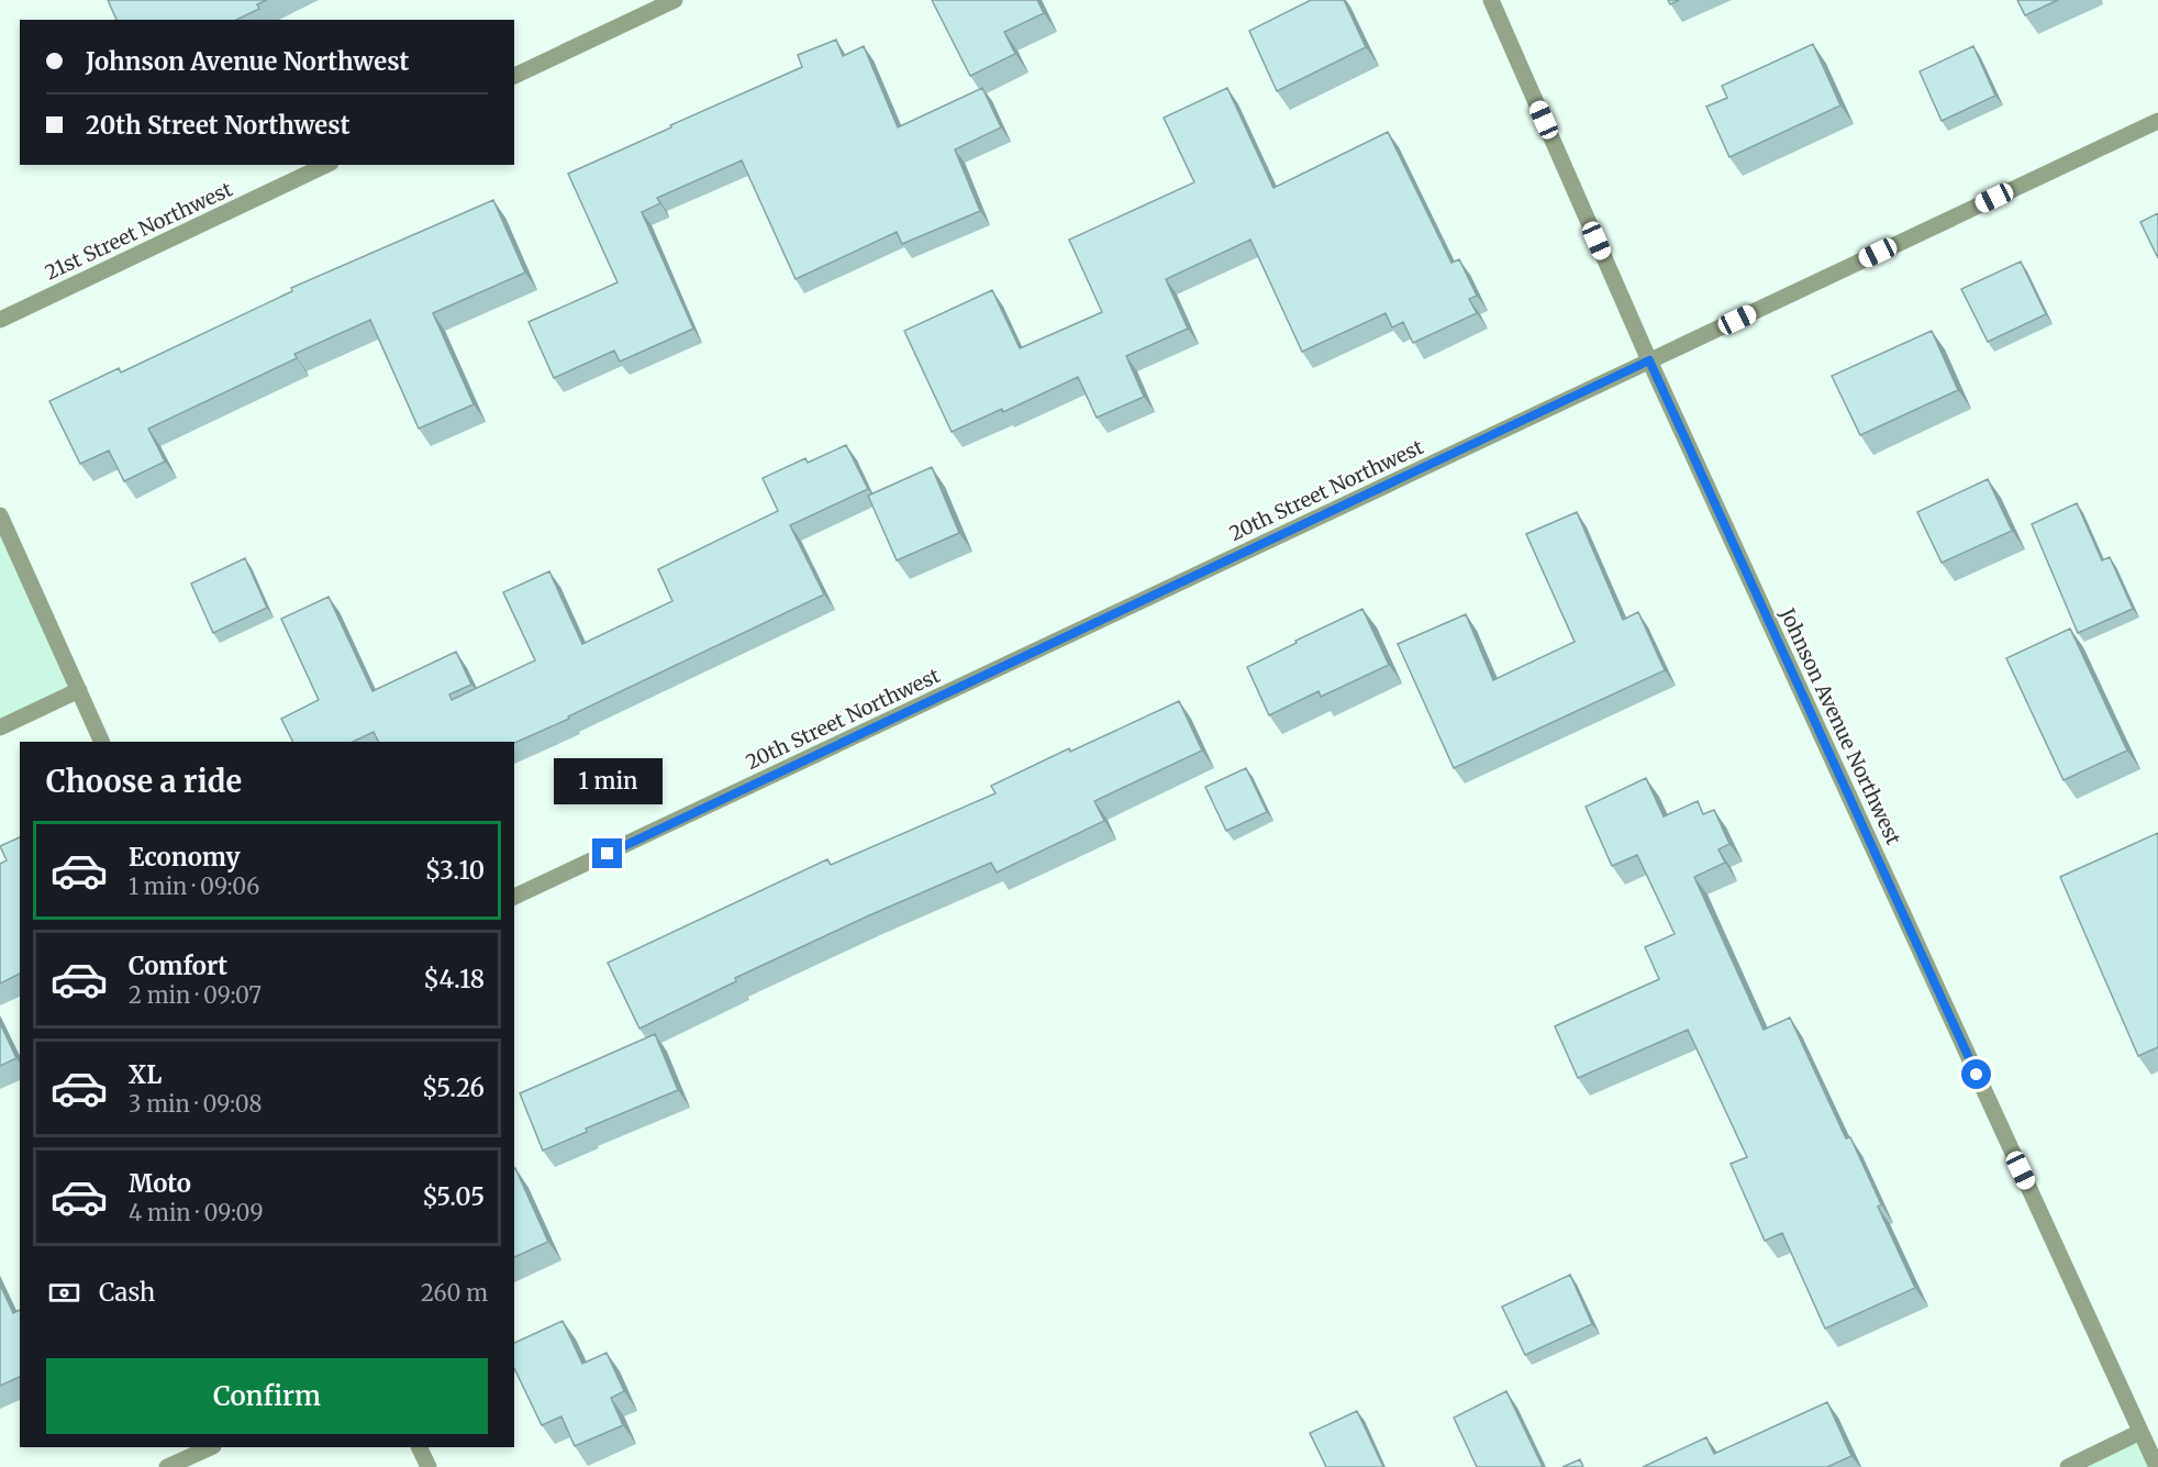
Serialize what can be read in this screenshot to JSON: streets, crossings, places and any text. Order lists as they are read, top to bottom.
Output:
{
  "streets": {
    "street": ["21st Street Northwest", "20th Street Northwest", "Johnson Avenue Northwest"]
  },
  "crossings": [
    ["20th Street Northwest", "Johnson Avenue Northwest"]
  ],
  "page": {
    "banner": ["Johnson Avenue Northwest", "20th Street Northwest"],
    "heading": "Choose a ride",
    "bubble": "1 min",
    "list": [
      {
        "name": "Economy",
        "note": "1 min · 09:06",
        "value": "$3.10"
      },
      {
        "name": "Comfort",
        "note": "2 min · 09:07",
        "value": "$4.18"
      },
      {
        "name": "XL",
        "note": "3 min · 09:08",
        "value": "$5.26"
      },
      {
        "name": "Moto",
        "note": "4 min · 09:09",
        "value": "$5.05"
      }
    ],
    "pay": ["Cash", "260 m"],
    "buttons": "Confirm"
  }
}
